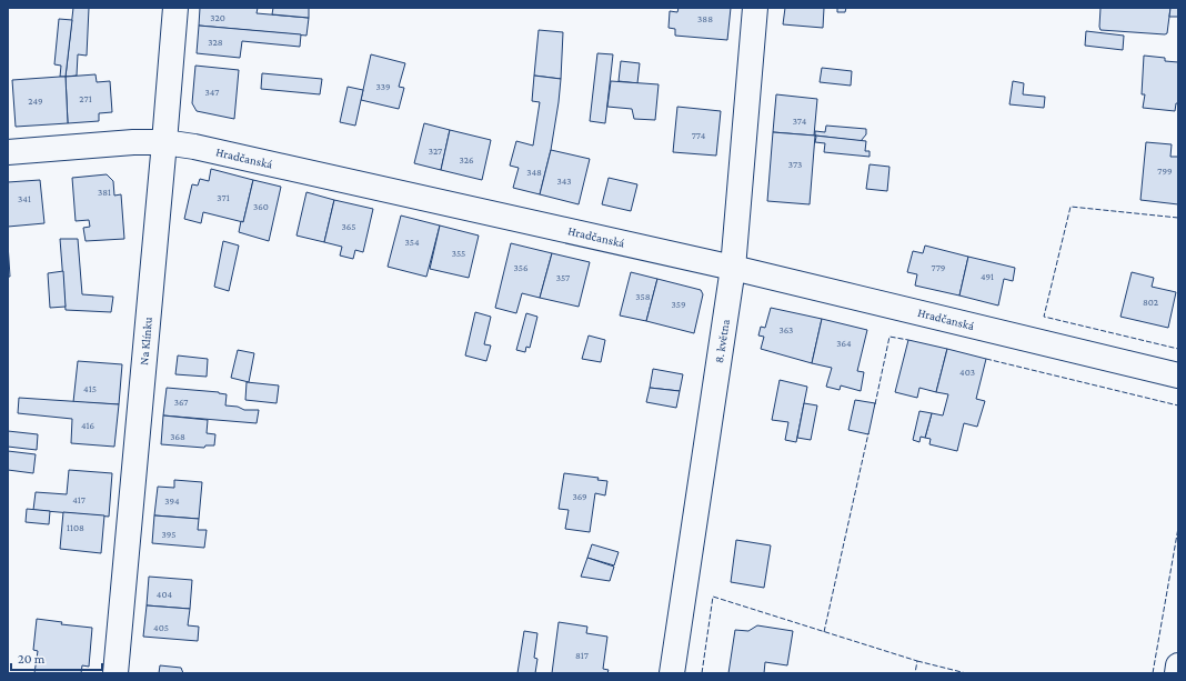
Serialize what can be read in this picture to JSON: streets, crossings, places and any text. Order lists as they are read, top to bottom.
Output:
{
  "streets": {
    "street": ["Hradčanská", "Na Klínku", "8. května"]
  },
  "crossings": [
    ["Hradčanská", "Na Klínku"],
    ["Hradčanská", "8. května"]
  ],
  "house_numbers": [
    "320",
    "388",
    "328",
    "339",
    "347",
    "271",
    "249",
    "374",
    "774",
    "327",
    "326",
    "373",
    "799",
    "348",
    "343",
    "381",
    "371",
    "341",
    "360",
    "365",
    "354",
    "355",
    "356",
    "779",
    "491",
    "357",
    "358",
    "802",
    "359",
    "363",
    "364",
    "403",
    "415",
    "367",
    "416",
    "368",
    "369",
    "417",
    "394",
    "1108",
    "395",
    "404",
    "405",
    "817"
  ],
  "scale_bar": "20 m"
}
